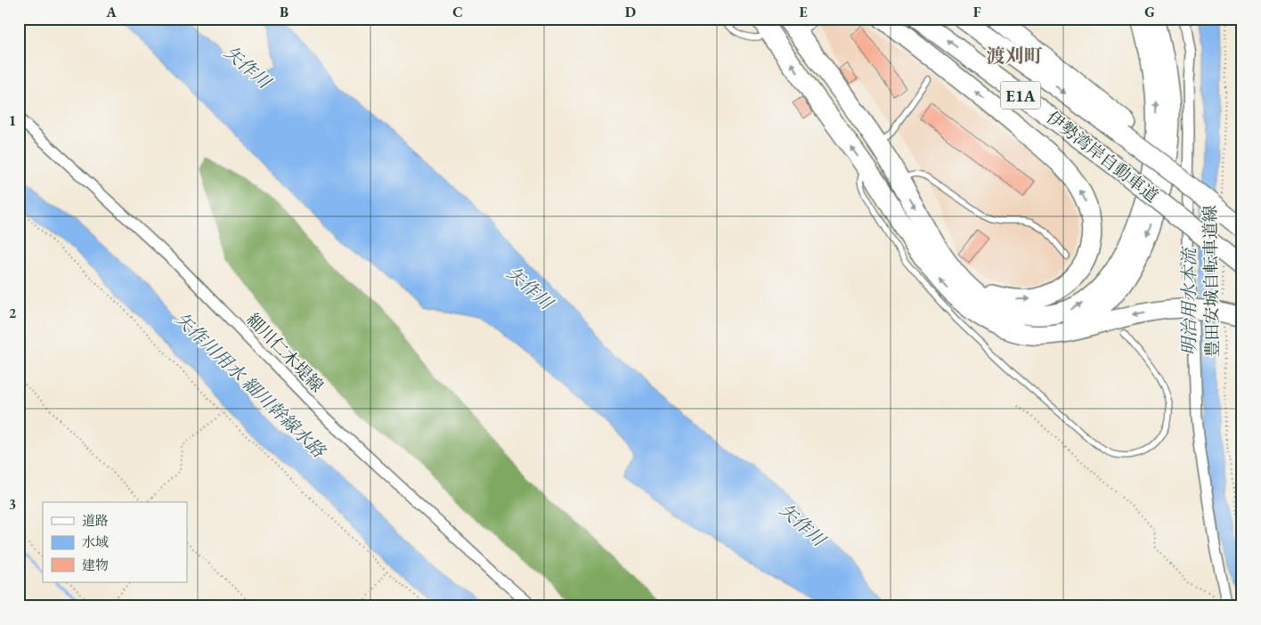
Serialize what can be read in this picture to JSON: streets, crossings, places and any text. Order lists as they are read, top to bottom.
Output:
{
  "streets": {
    "highway": ["E1A", "伊勢湾岸自動車道"],
    "street": ["細川仁木堤線"],
    "path": ["豊田安城自転車道線"]
  },
  "districts": ["渡刈町"],
  "water": ["矢作川", "明治用水本流", "矢作川用水 細川幹線水路"],
  "legend": ["道路", "水域", "建物"],
  "grid": {
    "columns": [
      "A",
      "B",
      "C",
      "D",
      "E",
      "F",
      "G"
    ],
    "rows": ["1", "2", "3"]
  }
}
